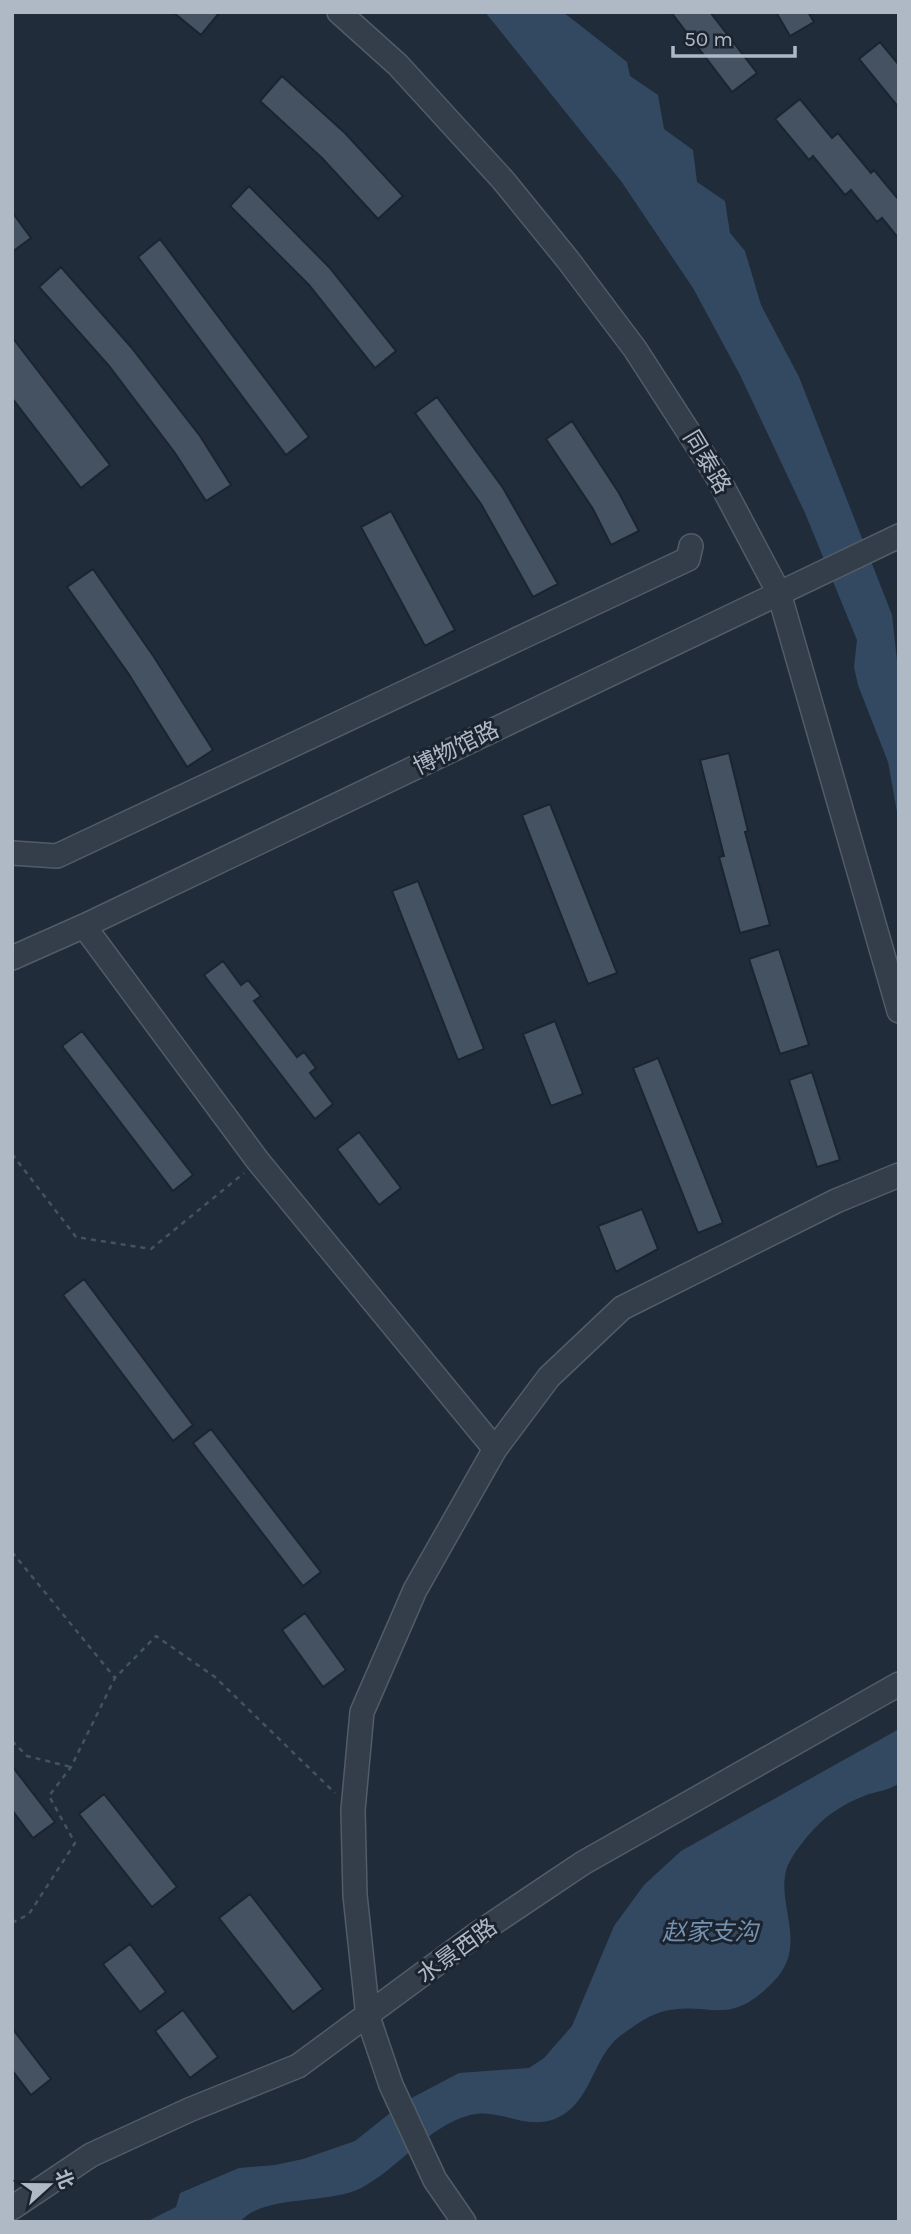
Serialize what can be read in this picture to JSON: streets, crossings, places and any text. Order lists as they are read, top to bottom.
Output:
{
  "streets": {
    "street": ["同泰路", "博物馆路", "水景西路"]
  },
  "crossings": [
    ["同泰路", "博物馆路"]
  ],
  "water": ["赵家支沟"],
  "scale_bar": "50 m",
  "north": "right"
}
